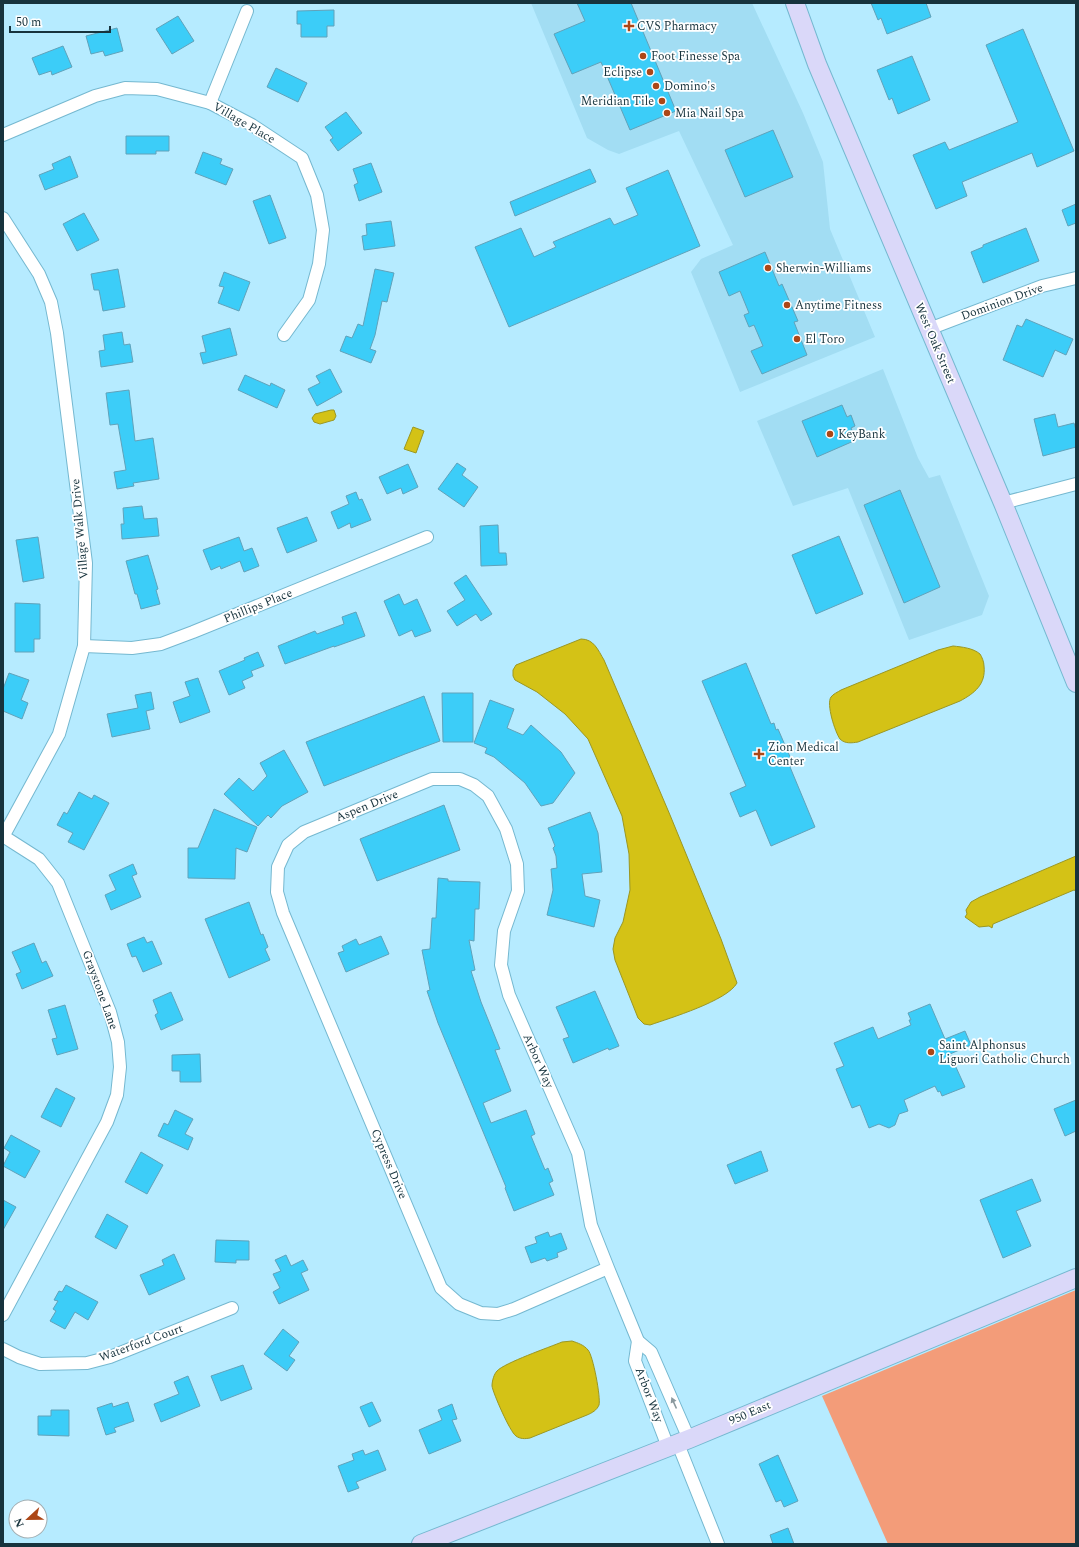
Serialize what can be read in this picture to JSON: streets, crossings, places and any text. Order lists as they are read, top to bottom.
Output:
{
  "streets": {
    "main road": ["West Oak Street", "950 East"],
    "street": [
      "Village Place",
      "Dominion Drive",
      "Village Walk Drive",
      "Phillips Place",
      "Aspen Drive",
      "Graystone Lane",
      "Arbor Way",
      "Cypress Drive",
      "Waterford Court"
    ]
  },
  "crossings": [
    ["Dominion Drive", "West Oak Street"],
    ["Village Walk Drive", "Phillips Place"],
    ["Village Walk Drive", "Graystone Lane"],
    ["Aspen Drive", "Arbor Way"],
    ["Aspen Drive", "Cypress Drive"],
    ["Arbor Way", "Cypress Drive"],
    ["Arbor Way", "950 East"]
  ],
  "places": {
    "health": ["CVS Pharmacy", "Zion Medical Center"],
    "other": [
      "Foot Finesse Spa",
      "Eclipse",
      "Domino's",
      "Meridian Tile",
      "Mia Nail Spa",
      "Sherwin-Williams",
      "Anytime Fitness",
      "El Toro",
      "KeyBank",
      "Saint Alphonsus Liguori Catholic Church"
    ]
  },
  "scale_bar": "50 m",
  "north": "left"
}
